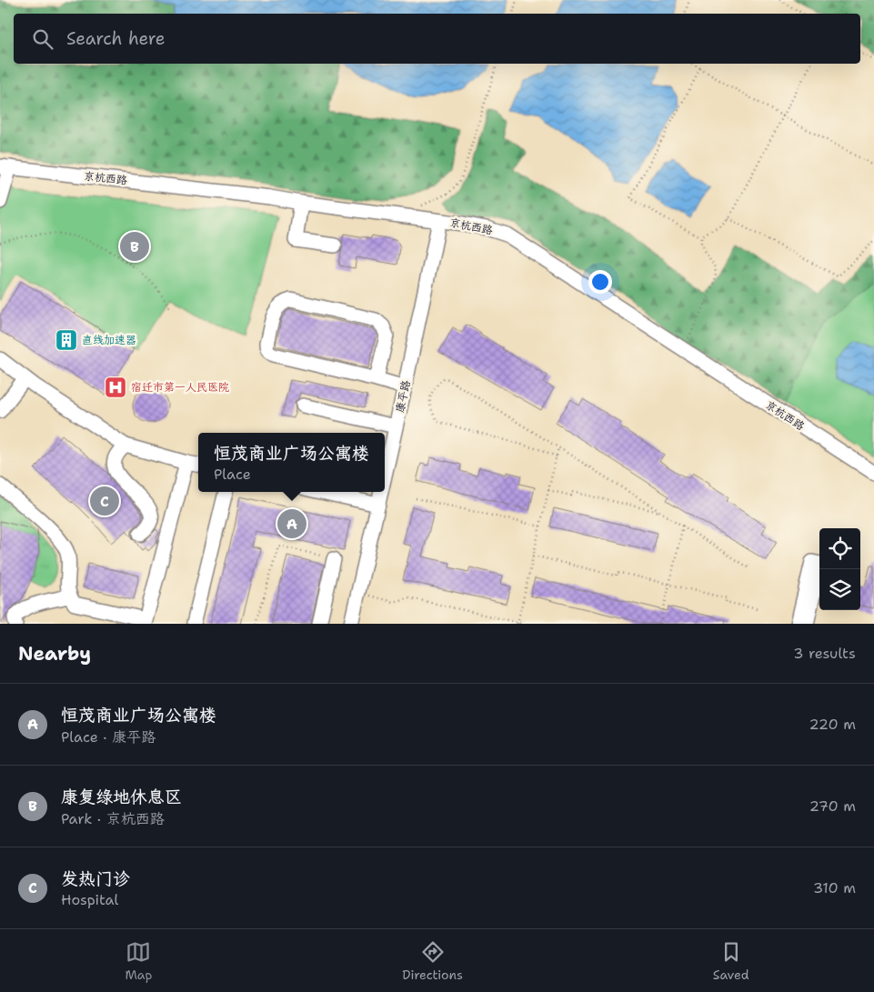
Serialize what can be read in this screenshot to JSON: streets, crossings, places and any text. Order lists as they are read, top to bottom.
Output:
{
  "streets": {
    "street": ["京杭西路", "康平路"]
  },
  "crossings": [
    ["京杭西路", "康平路"]
  ],
  "places": {
    "building": ["直线加速器"],
    "hospital": ["宿迁市第一人民医院"]
  },
  "page": {
    "search": "Search here",
    "pins": ["B", "C", "A"],
    "popup": ["恒茂商业广场公寓楼", "Place"],
    "heading": ["Nearby", "3 results"],
    "list": [
      {
        "mark": "A",
        "name": "恒茂商业广场公寓楼",
        "note": "Place · 康平路",
        "value": "220 m"
      },
      {
        "mark": "B",
        "name": "康复绿地休息区",
        "note": "Park · 京杭西路",
        "value": "270 m"
      },
      {
        "mark": "C",
        "name": "发热门诊",
        "note": "Hospital",
        "value": "310 m"
      }
    ],
    "nav": ["Map", "Directions", "Saved"]
  }
}
